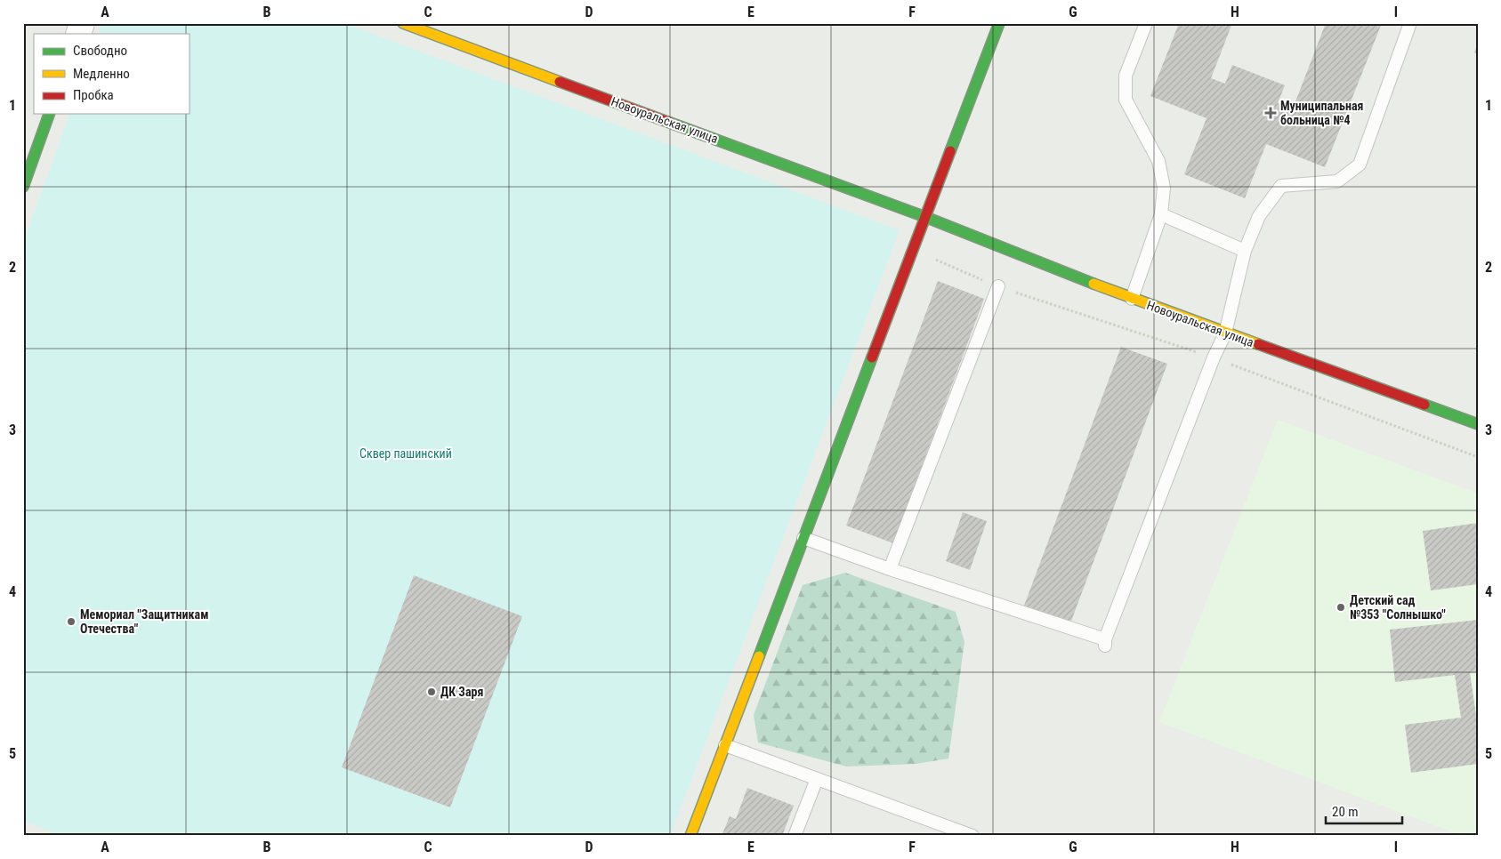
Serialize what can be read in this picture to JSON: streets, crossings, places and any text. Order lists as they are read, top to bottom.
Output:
{
  "streets": {
    "street": ["Новоуральская улица"]
  },
  "parks": ["Сквер пашинский"],
  "places": {
    "health": ["Муниципальная больница №4"],
    "other": ["Детский сад №353 \"Солнышко\"", "Мемориал \"Защитникам Отечества\"", "ДК Заря"]
  },
  "legend": ["Свободно", "Медленно", "Пробка"],
  "scale_bar": "20 m",
  "grid": {
    "columns": [
      "A",
      "B",
      "C",
      "D",
      "E",
      "F",
      "G",
      "H",
      "I"
    ],
    "rows": [
      "1",
      "2",
      "3",
      "4",
      "5"
    ]
  }
}
